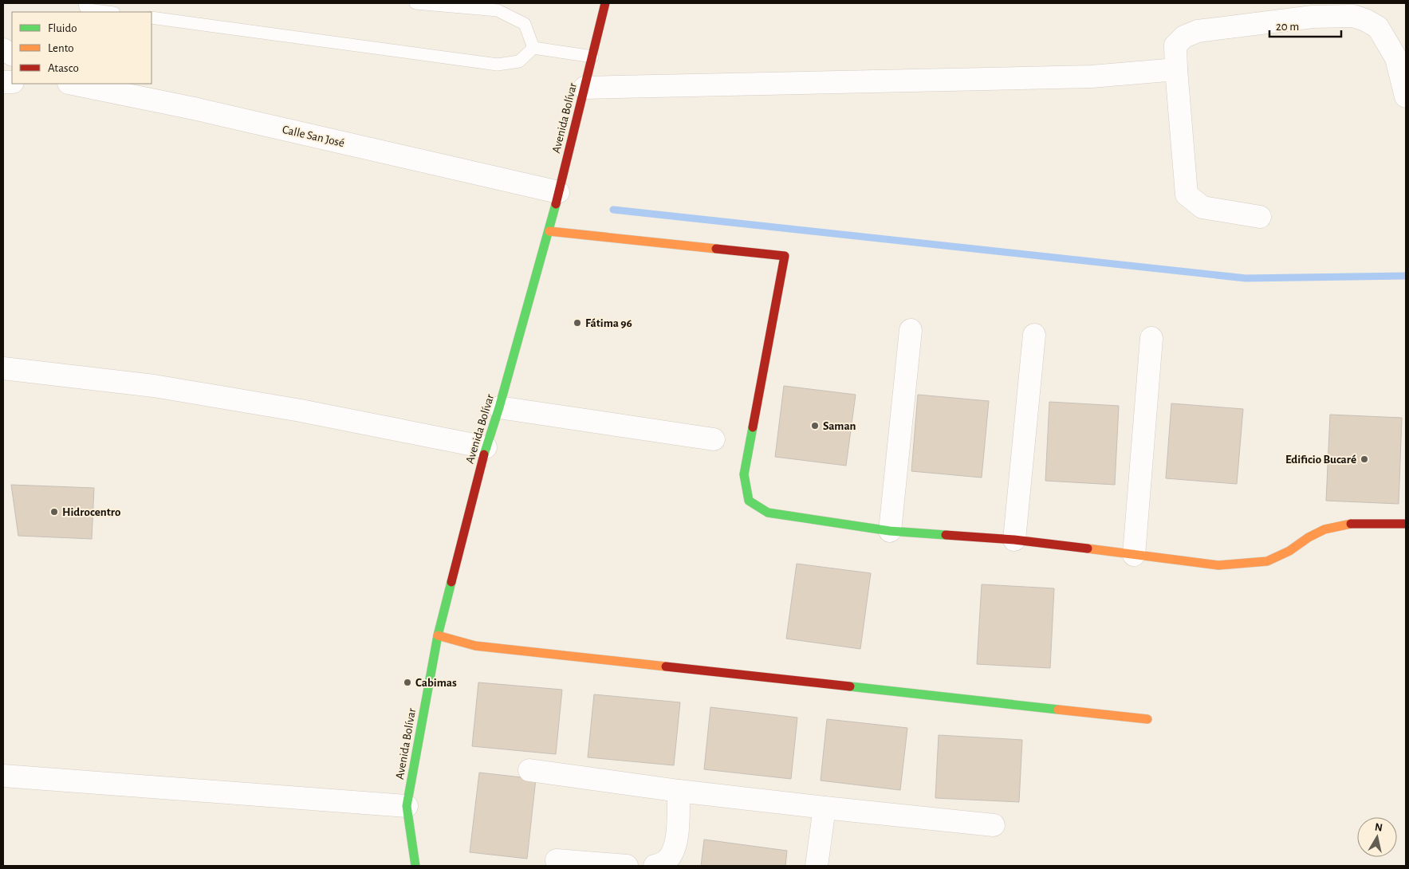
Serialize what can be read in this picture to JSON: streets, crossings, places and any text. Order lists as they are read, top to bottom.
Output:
{
  "streets": {
    "street": ["Avenida Bolívar", "Calle San José"]
  },
  "crossings": [
    ["Avenida Bolívar", "Calle San José"]
  ],
  "places": [
    "Fátima 96",
    "Saman",
    "Edificio Bucaré",
    "Hidrocentro",
    "Cabimas"
  ],
  "legend": ["Fluido", "Lento", "Atasco"],
  "scale_bar": "20 m",
  "north": "top"
}
